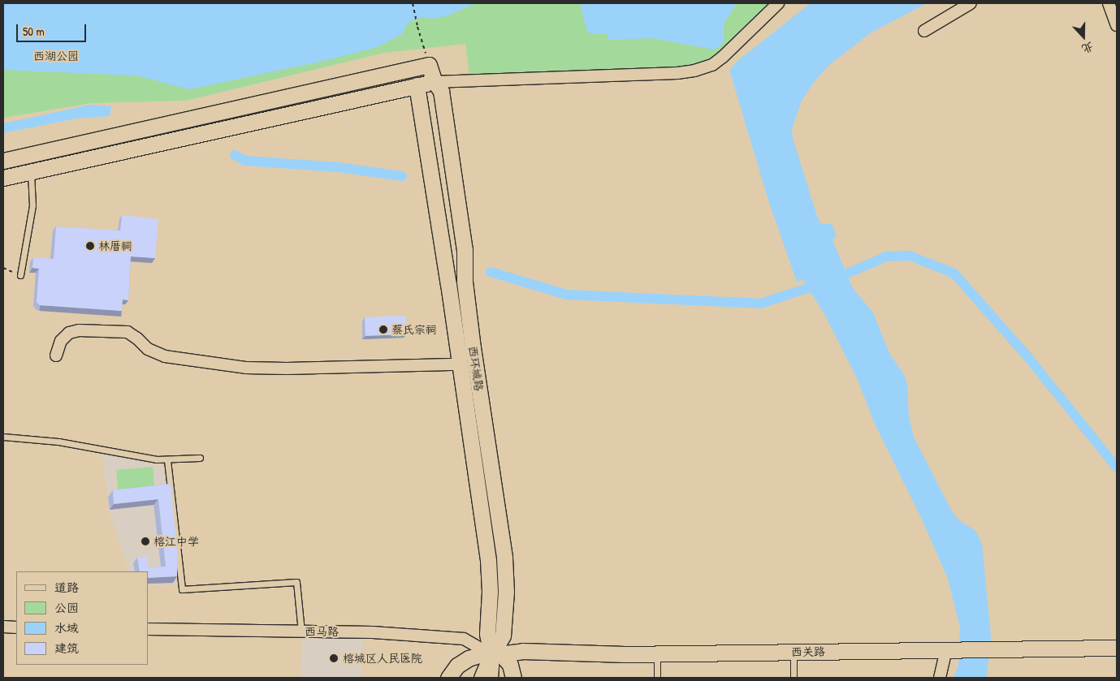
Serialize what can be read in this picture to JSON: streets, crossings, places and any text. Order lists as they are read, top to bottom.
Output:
{
  "streets": {
    "main road": ["西环城路", "西关路"],
    "street": ["西马路"]
  },
  "crossings": [
    ["西环城路", "西马路"],
    ["西环城路", "西关路"],
    ["西马路", "西关路"]
  ],
  "parks": ["西湖公园"],
  "places": [
    "林厝祠",
    "蔡氏宗祠",
    "榕江中学",
    "榕城区人民医院"
  ],
  "legend": [
    "道路",
    "公园",
    "水域",
    "建筑"
  ],
  "scale_bar": "50 m",
  "north": "bottom"
}
